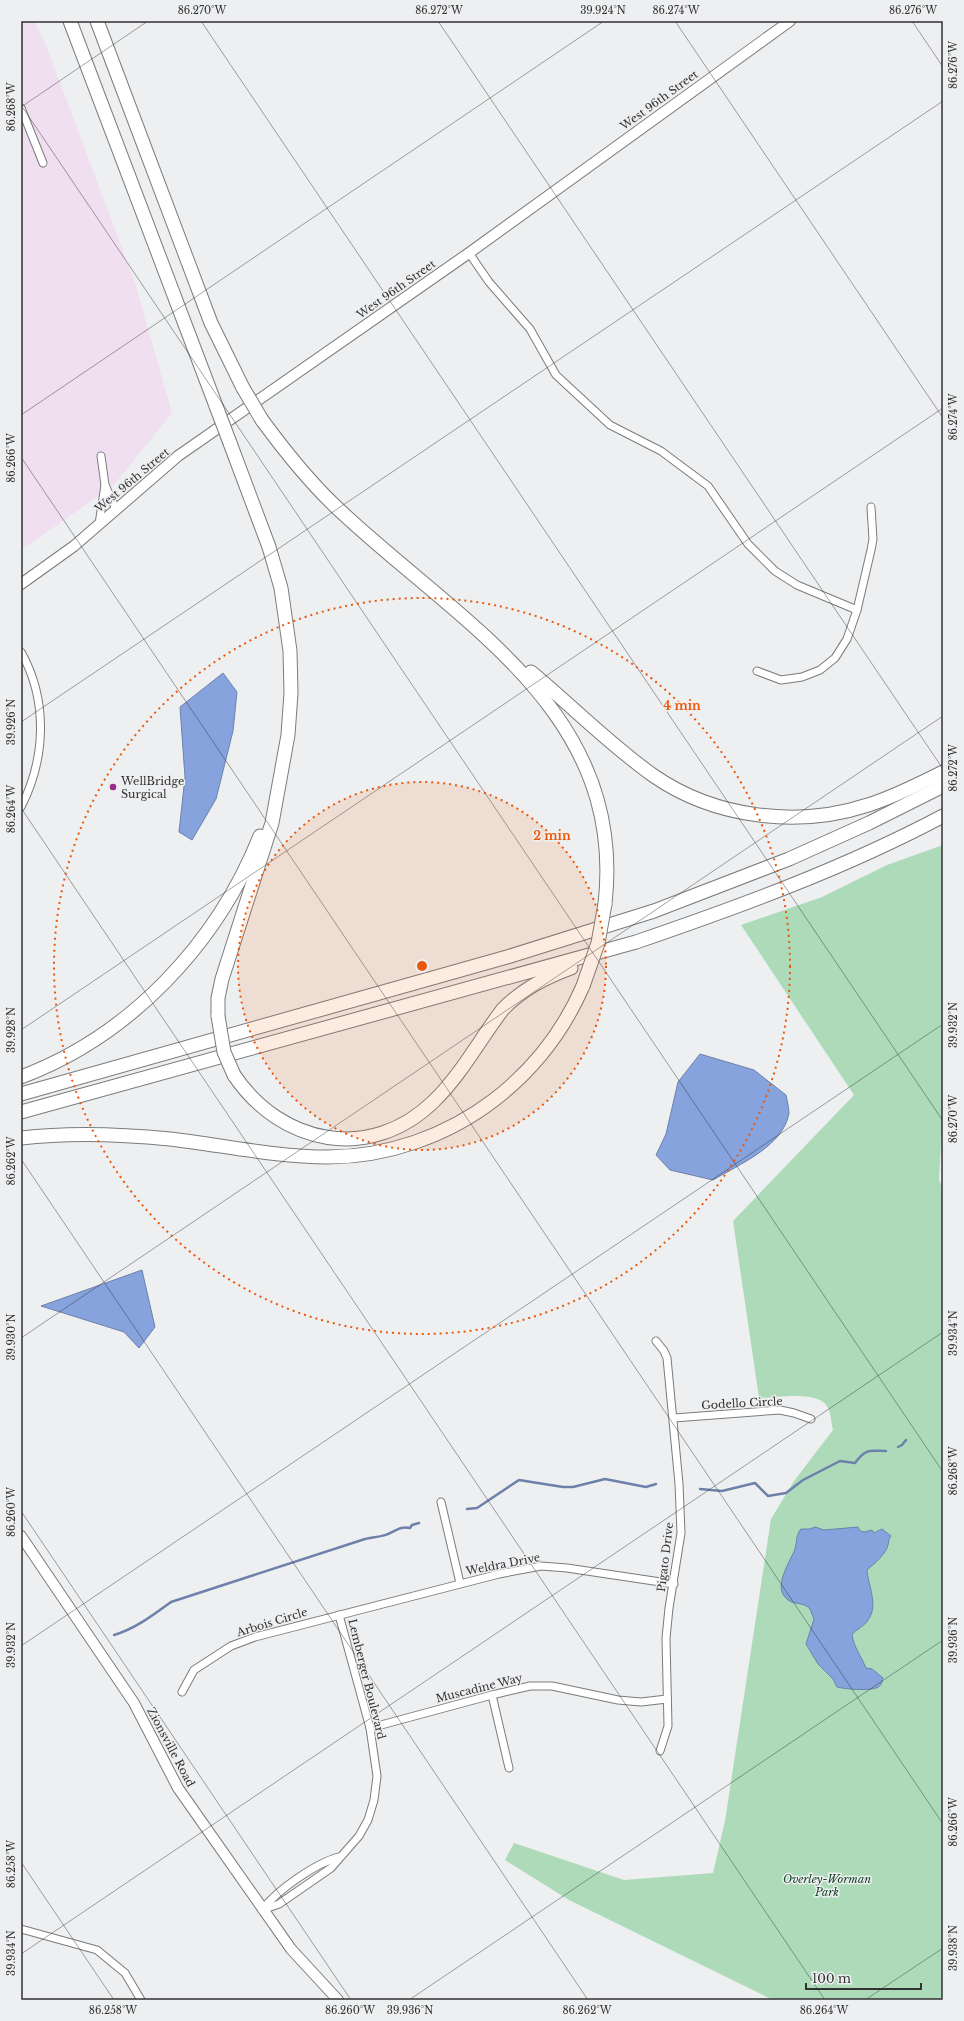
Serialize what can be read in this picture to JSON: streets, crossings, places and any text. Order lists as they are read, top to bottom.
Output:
{
  "streets": {
    "main road": ["West 96th Street", "Zionsville Road"],
    "street": [
      "Godello Circle",
      "Pigato Drive",
      "Weldra Drive",
      "Arbois Circle",
      "Lemberger Boulevard",
      "Muscadine Way"
    ]
  },
  "crossings": [
    ["Godello Circle", "Pigato Drive"],
    ["Pigato Drive", "Weldra Drive"],
    ["Pigato Drive", "Muscadine Way"],
    ["Weldra Drive", "Arbois Circle"],
    ["Weldra Drive", "Lemberger Boulevard"],
    ["Arbois Circle", "Lemberger Boulevard"],
    ["Lemberger Boulevard", "Muscadine Way"],
    ["Lemberger Boulevard", "Zionsville Road"]
  ],
  "parks": ["Overley-Worman Park"],
  "places": ["WellBridge Surgical"],
  "scale_bar": "100 m",
  "coordinates": [
    "86.270°W",
    "86.272°W",
    "39.924°N",
    "86.274°W",
    "86.276°W",
    "86.268°W",
    "86.266°W",
    "39.926°N",
    "86.264°W",
    "39.932°N",
    "39.928°N",
    "86.262°W",
    "39.934°N",
    "39.930°N",
    "86.260°W",
    "39.936°N",
    "86.258°W",
    "39.938°N"
  ],
  "rings": ["4 min", "2 min"]
}
